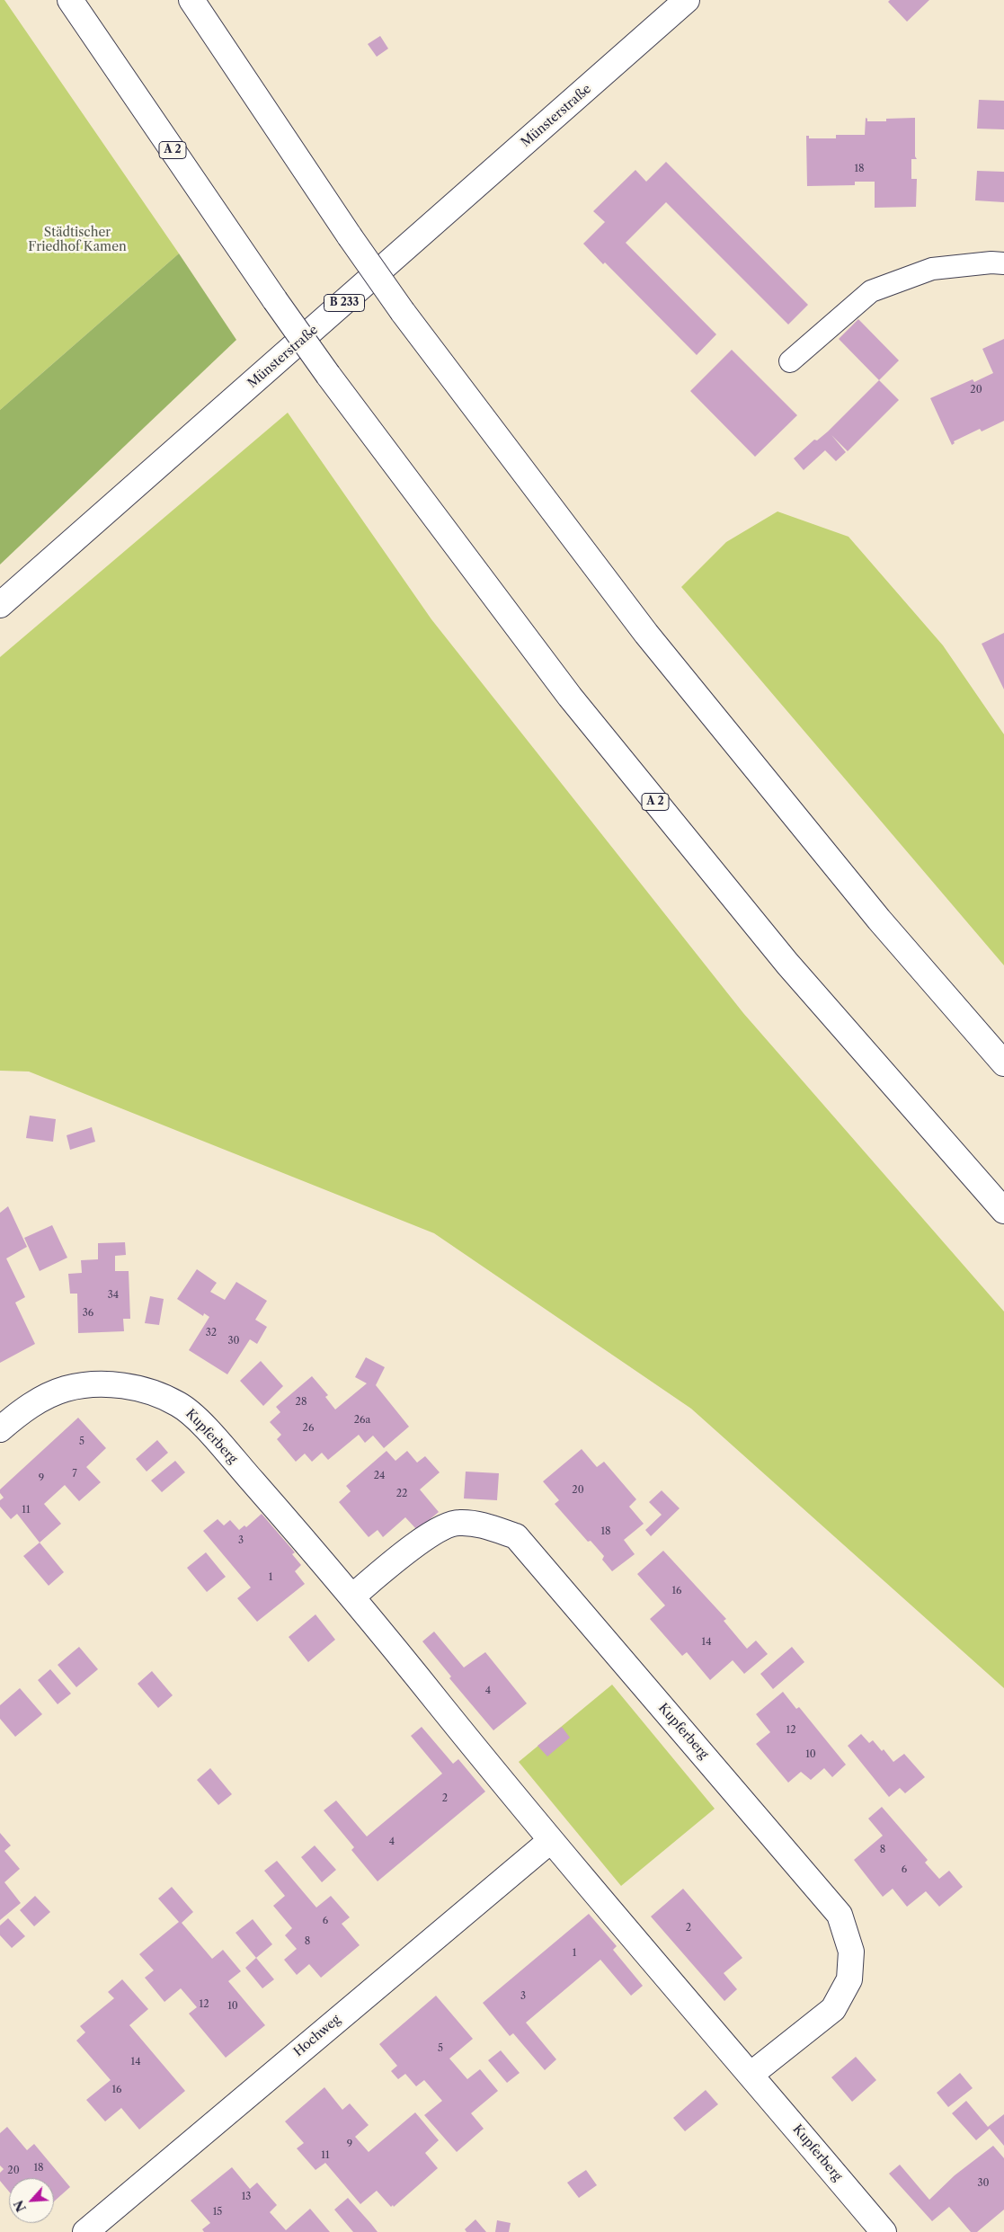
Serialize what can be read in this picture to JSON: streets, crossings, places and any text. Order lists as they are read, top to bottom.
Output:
{
  "streets": {
    "main road": [
      "Münsterstraße",
      "A 2",
      "B 233",
      "Kupferberg",
      "Hochweg"
    ]
  },
  "crossings": [
    ["Kupferberg", "Hochweg"]
  ],
  "parks": ["Städtischer Friedhof Kamen"],
  "house_numbers": [
    "18",
    "20",
    "34",
    "36",
    "32",
    "30",
    "28",
    "26a",
    "26",
    "5",
    "7",
    "24",
    "9",
    "20",
    "22",
    "11",
    "18",
    "3",
    "1",
    "16",
    "14",
    "4",
    "12",
    "10",
    "2",
    "4",
    "8",
    "6",
    "6",
    "2",
    "8",
    "1",
    "3",
    "12",
    "10",
    "5",
    "14",
    "16",
    "9",
    "11",
    "18",
    "20",
    "30",
    "13",
    "15"
  ],
  "north": "bottom left"
}
